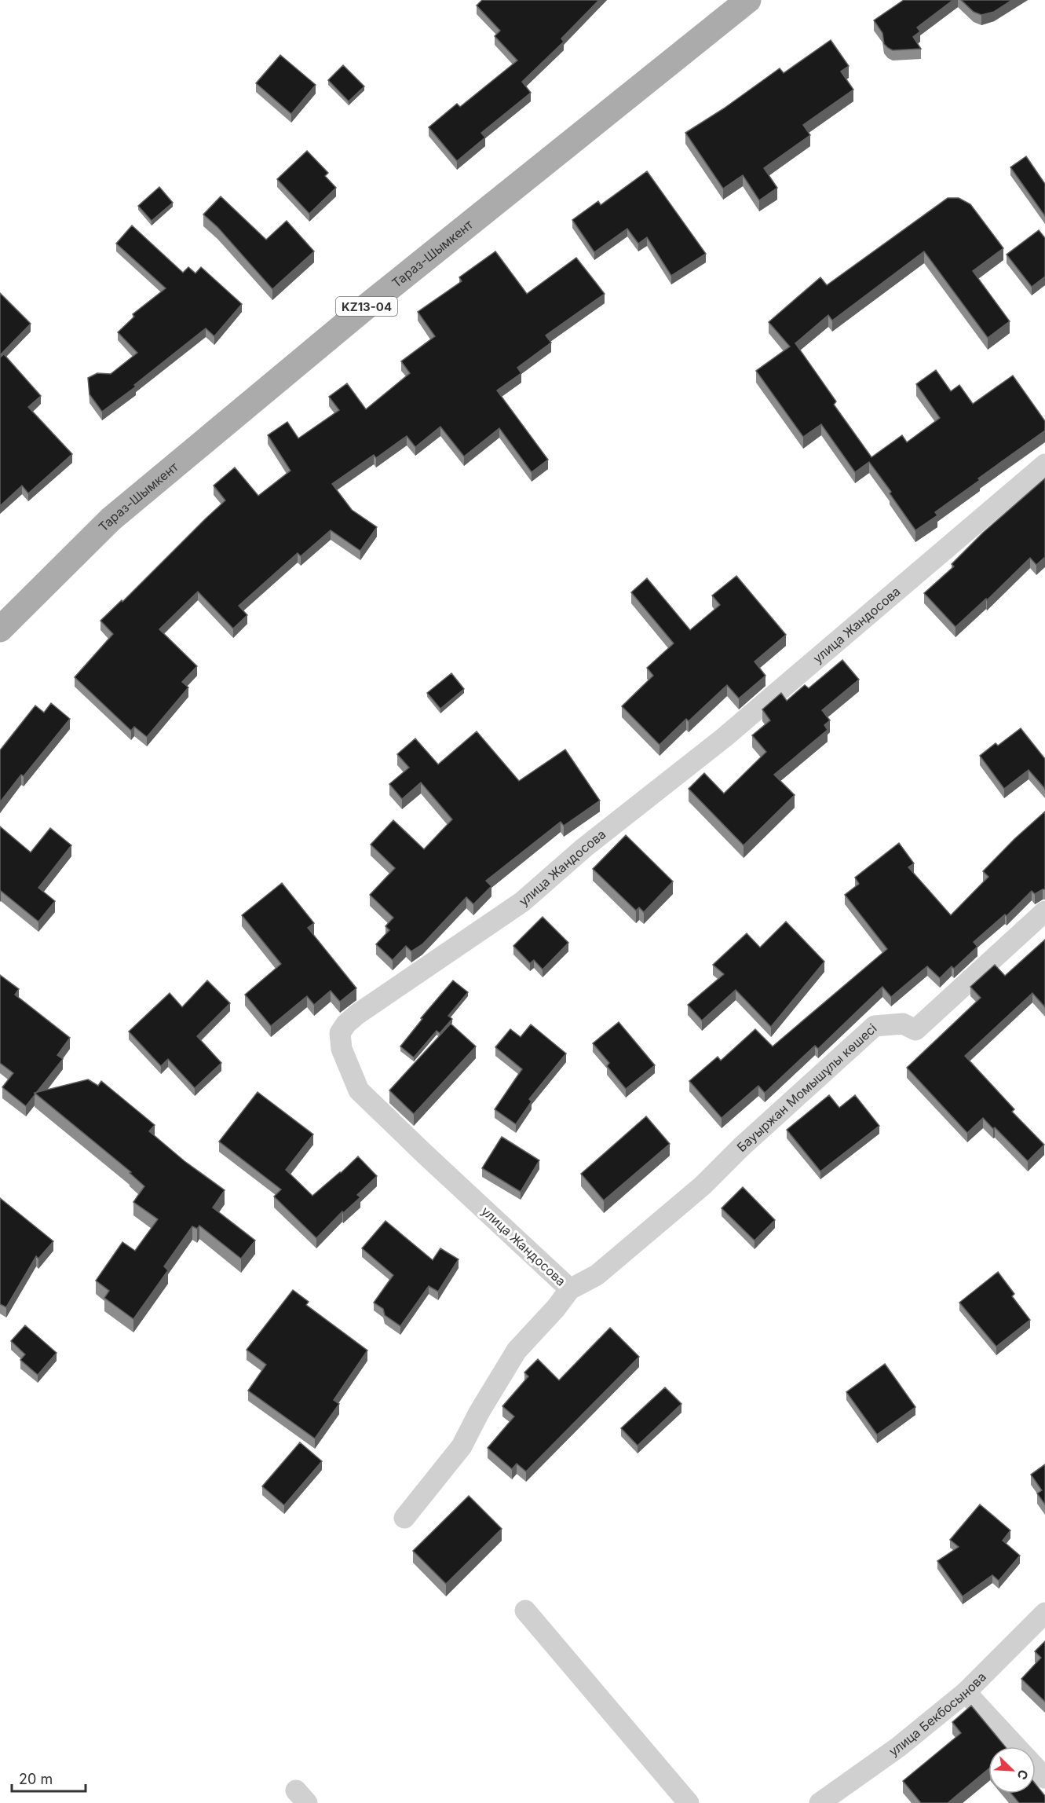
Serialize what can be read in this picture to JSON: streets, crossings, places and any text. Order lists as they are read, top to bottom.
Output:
{
  "streets": {
    "main road": ["Тараз-Шымкент", "KZ13-04"],
    "street": ["улица Жандосова", "Бауыржан Момышұлы көшесі", "улица Бекбосынова"]
  },
  "crossings": [
    ["улица Жандосова", "Бауыржан Момышұлы көшесі"]
  ],
  "scale_bar": "20 m",
  "north": "bottom right"
}
